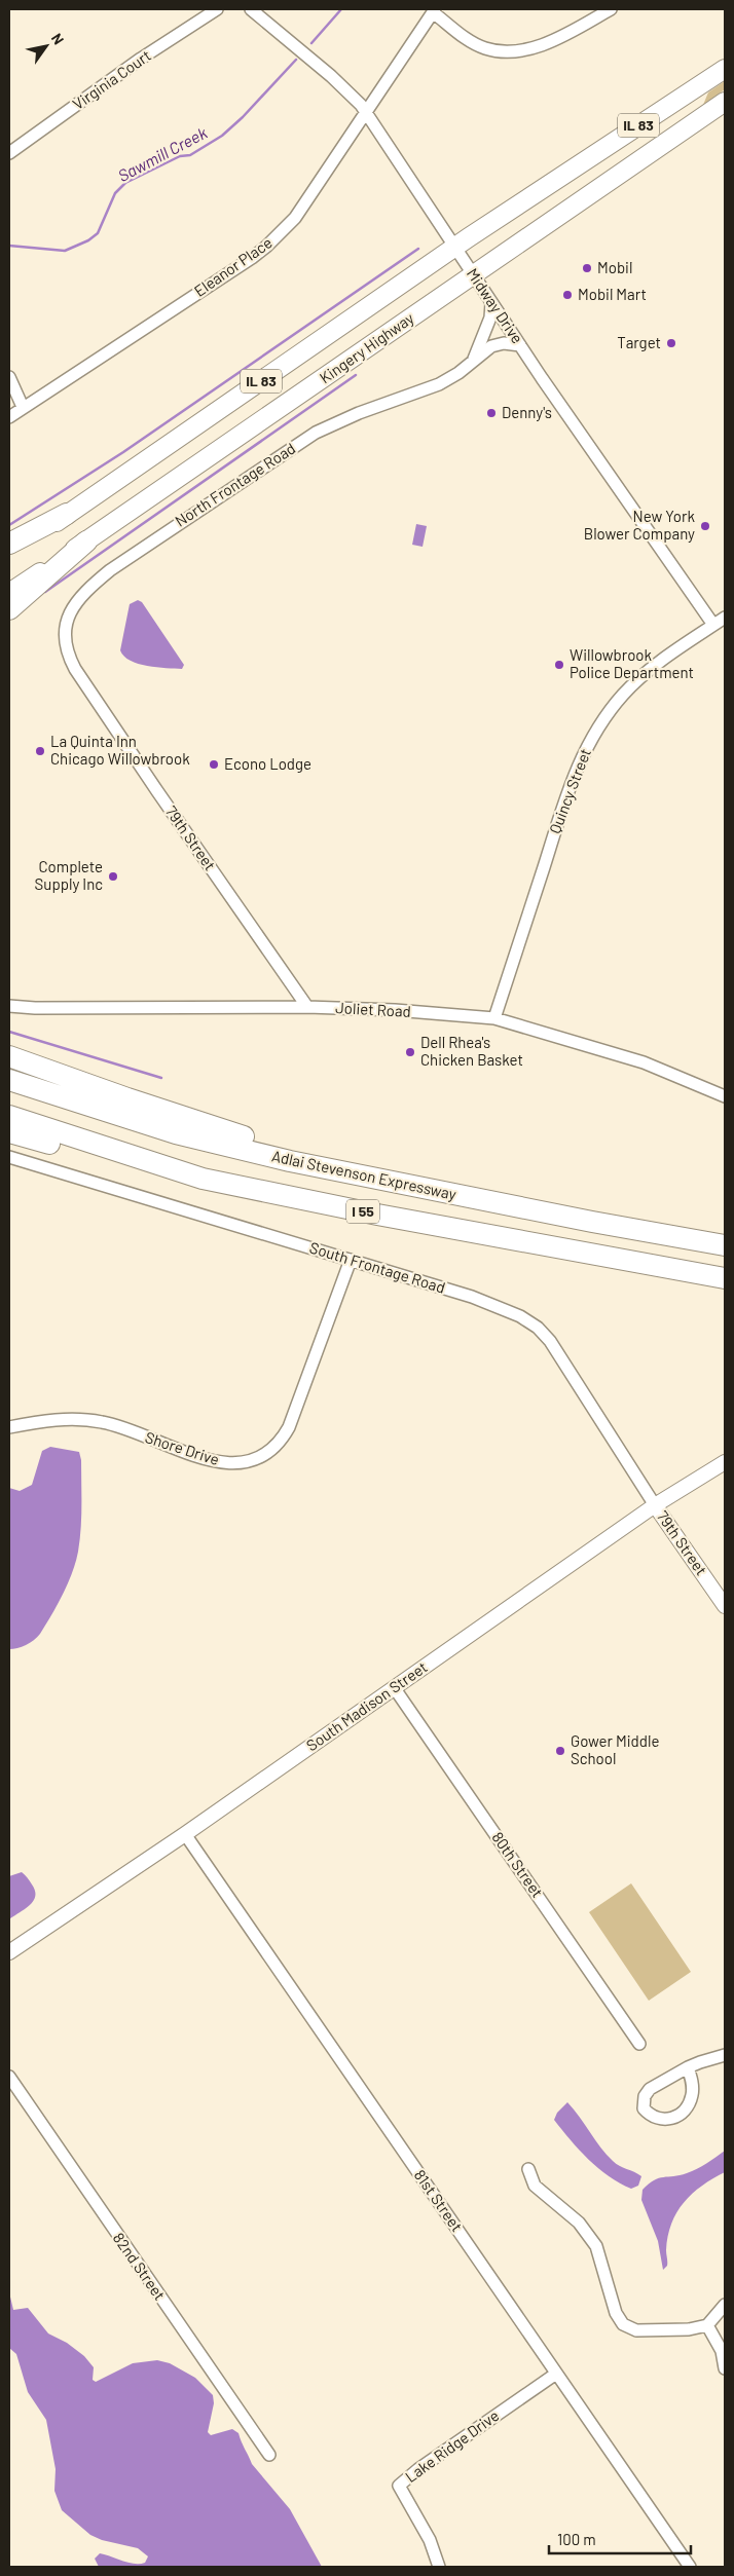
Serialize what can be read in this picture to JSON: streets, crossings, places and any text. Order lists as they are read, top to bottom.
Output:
{
  "streets": {
    "highway": [
      "IL 83",
      "Kingery Highway",
      "Adlai Stevenson Expressway",
      "I 55"
    ],
    "street": [
      "Virginia Court",
      "Eleanor Place",
      "Midway Drive",
      "North Frontage Road",
      "Quincy Street",
      "79th Street",
      "Joliet Road",
      "South Frontage Road",
      "Shore Drive",
      "South Madison Street",
      "80th Street",
      "81st Street",
      "82nd Street",
      "Lake Ridge Drive"
    ]
  },
  "crossings": [
    ["Eleanor Place", "Midway Drive"],
    ["Midway Drive", "Kingery Highway"],
    ["Midway Drive", "North Frontage Road"],
    ["Midway Drive", "Quincy Street"],
    ["North Frontage Road", "79th Street"],
    ["Quincy Street", "Joliet Road"],
    ["79th Street", "Joliet Road"],
    ["79th Street", "South Frontage Road"],
    ["79th Street", "South Madison Street"],
    ["South Frontage Road", "Shore Drive"],
    ["South Frontage Road", "South Madison Street"],
    ["South Madison Street", "80th Street"],
    ["South Madison Street", "81st Street"],
    ["81st Street", "Lake Ridge Drive"]
  ],
  "water": ["Sawmill Creek"],
  "places": [
    "Mobil",
    "Mobil Mart",
    "Target",
    "Denny's",
    "New York Blower Company",
    "Willowbrook Police Department",
    "La Quinta Inn Chicago Willowbrook",
    "Econo Lodge",
    "Complete Supply Inc",
    "Dell Rhea's Chicken Basket",
    "Gower Middle School"
  ],
  "scale_bar": "100 m",
  "north": "top right"
}
